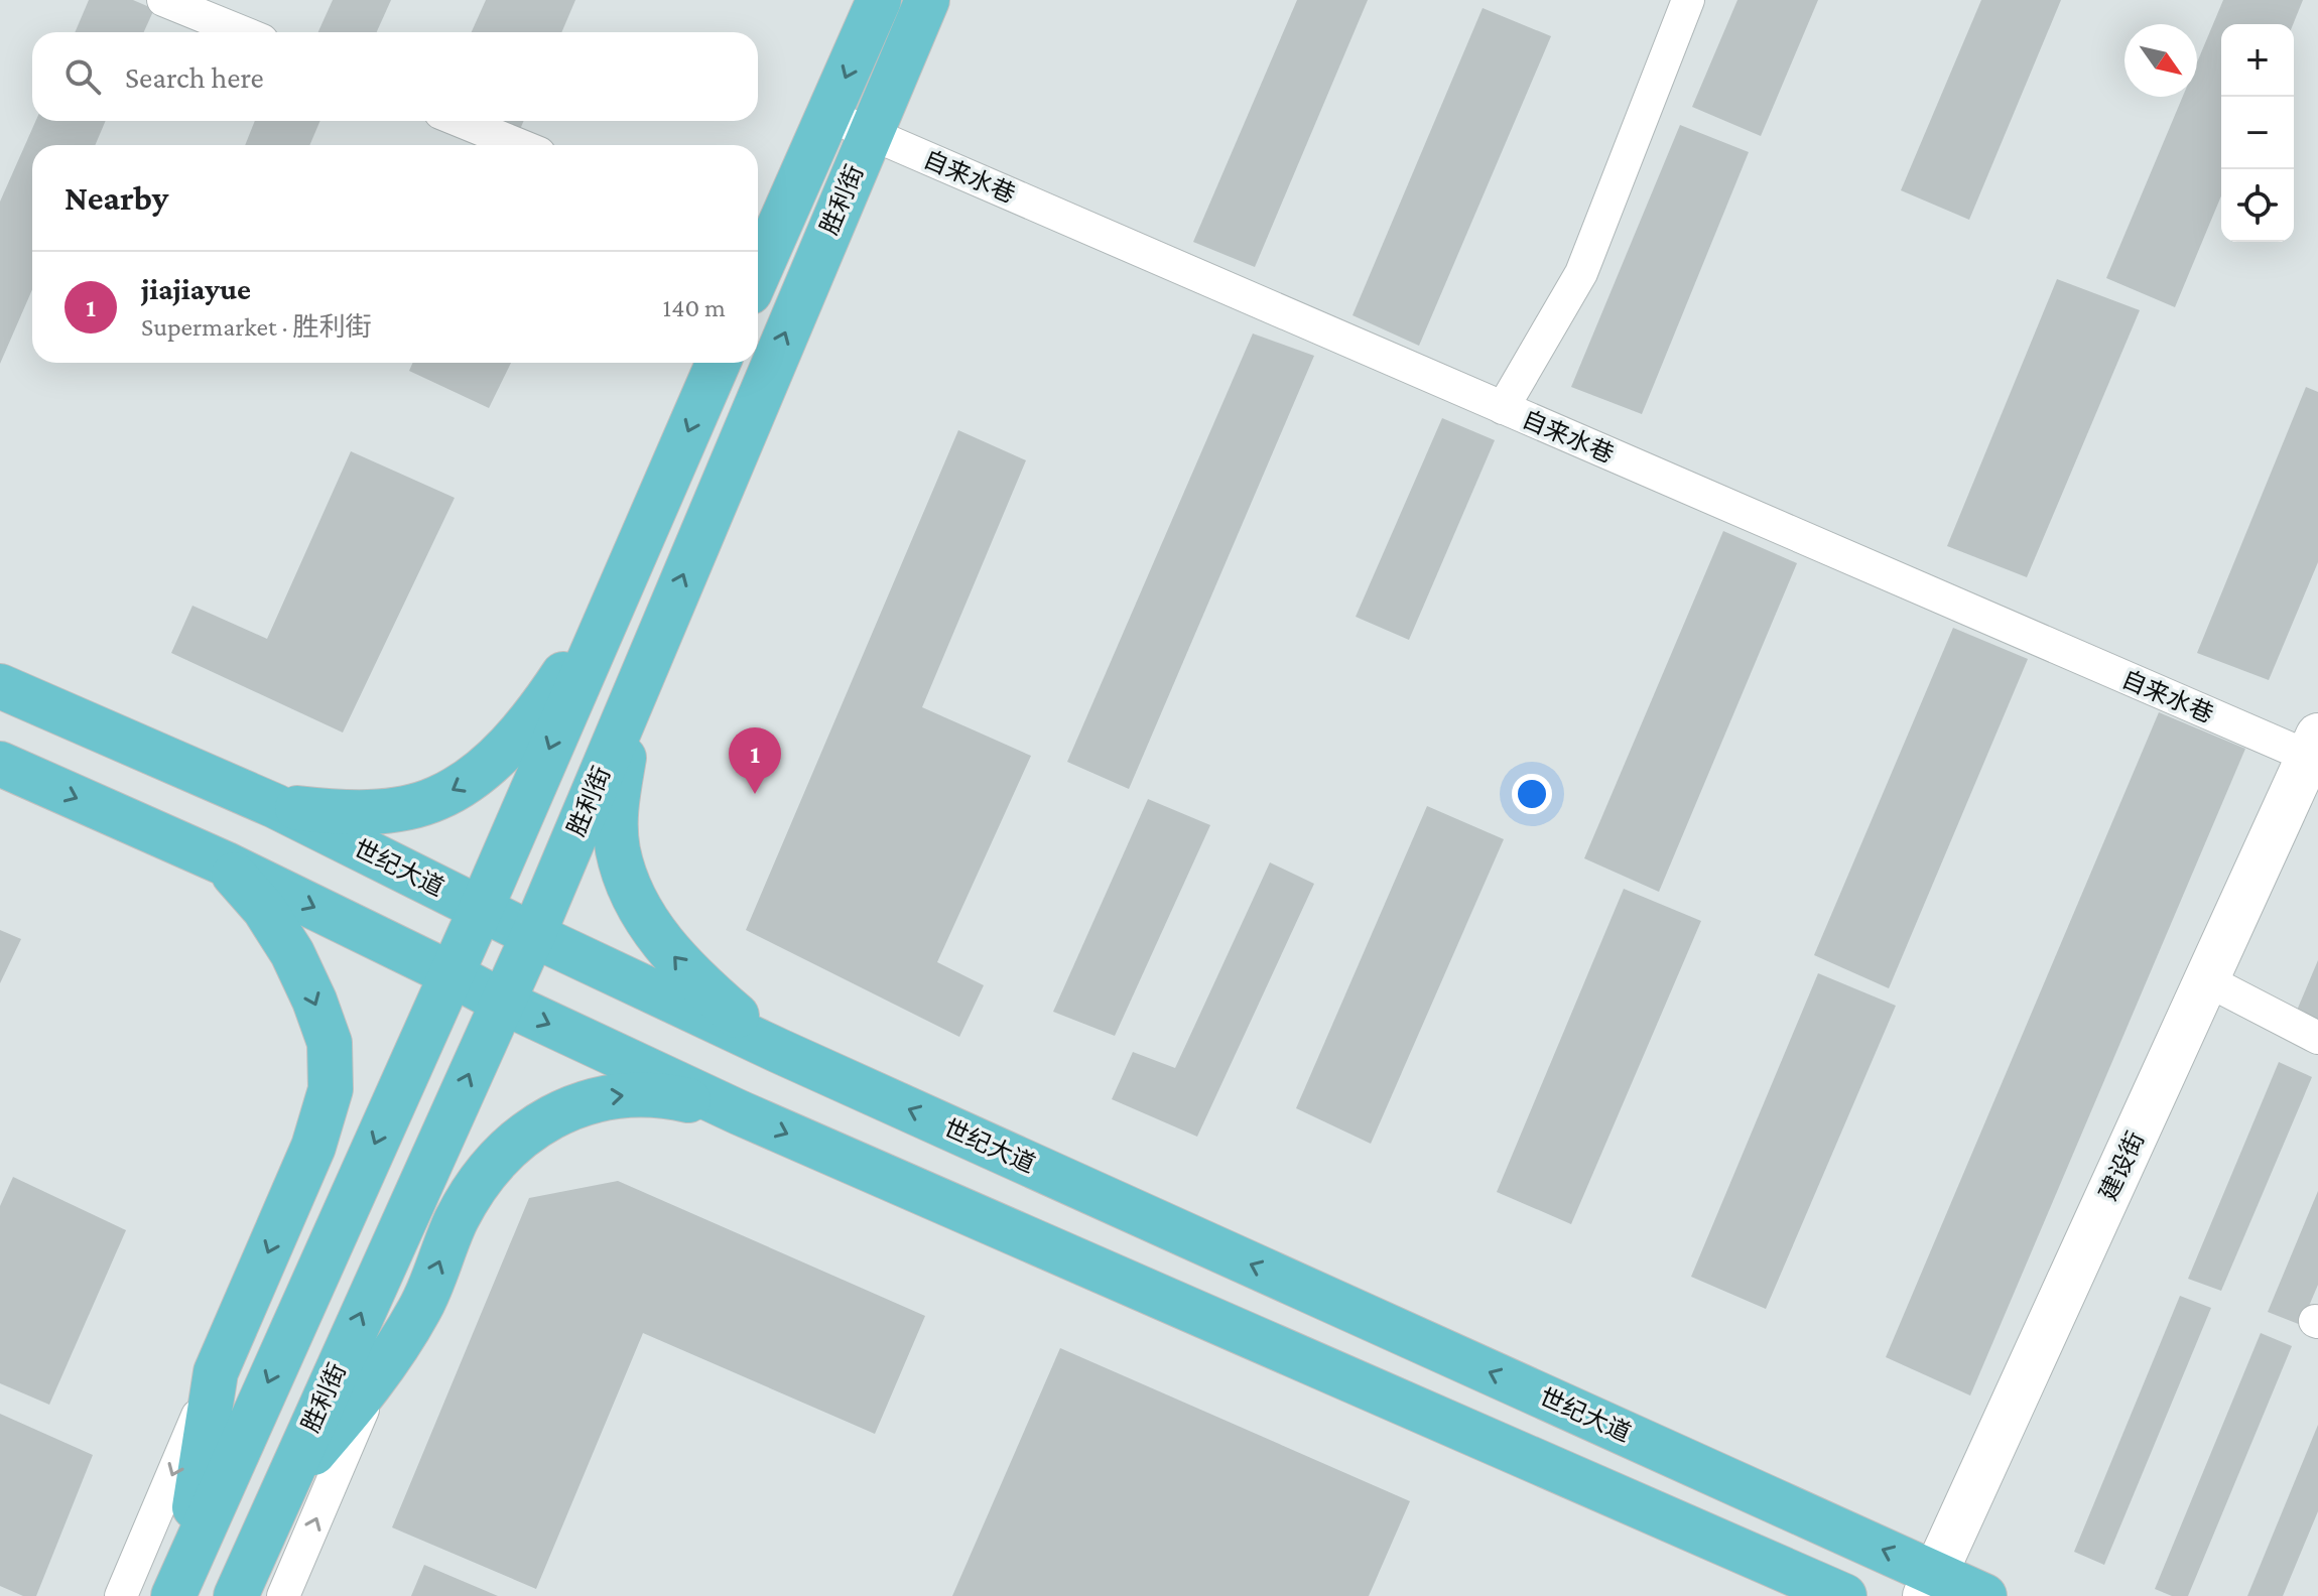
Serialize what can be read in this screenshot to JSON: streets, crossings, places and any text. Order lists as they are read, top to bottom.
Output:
{
  "streets": {
    "main road": ["胜利街", "世纪大道"],
    "street": ["自来水巷", "建设街"]
  },
  "crossings": [
    ["自来水巷", "胜利街"],
    ["自来水巷", "建设街"],
    ["胜利街", "世纪大道"],
    ["世纪大道", "建设街"]
  ],
  "north": "bottom right",
  "page": {
    "map_buttons": ["+", "−"],
    "search": "Search here",
    "heading": "Nearby",
    "list": [
      {
        "mark": "1",
        "name": "jiajiayue",
        "note": "Supermarket · 胜利街",
        "value": "140 m"
      }
    ],
    "pins": "1"
  }
}
